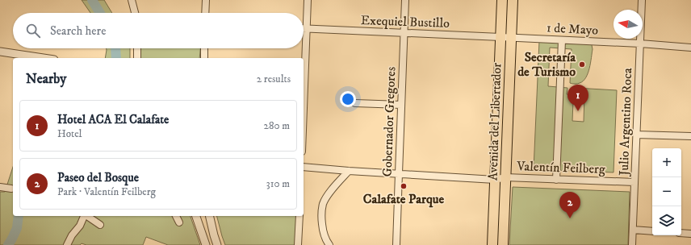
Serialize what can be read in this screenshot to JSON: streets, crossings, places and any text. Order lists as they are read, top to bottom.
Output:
{
  "streets": {
    "main road": ["Avenida del Libertador"],
    "street": [
      "Exequiel Bustillo",
      "1 de Mayo",
      "Gobernador Gregores",
      "Julio Argentino Roca",
      "Valentín Feilberg"
    ]
  },
  "crossings": [
    ["Exequiel Bustillo", "1 de Mayo"],
    ["Exequiel Bustillo", "Gobernador Gregores"],
    ["Exequiel Bustillo", "Avenida del Libertador"],
    ["1 de Mayo", "Avenida del Libertador"],
    ["1 de Mayo", "Julio Argentino Roca"],
    ["Gobernador Gregores", "Valentín Feilberg"],
    ["Avenida del Libertador", "Valentín Feilberg"],
    ["Julio Argentino Roca", "Valentín Feilberg"]
  ],
  "places": ["Secretaría de Turismo", "Calafate Parque"],
  "north": "left",
  "page": {
    "search": "Search here",
    "heading": ["Nearby", "2 results"],
    "pins": ["1", "2"],
    "list": [
      {
        "mark": "1",
        "name": "Hotel ACA El Calafate",
        "note": "Hotel",
        "value": "280 m"
      },
      {
        "mark": "2",
        "name": "Paseo del Bosque",
        "note": "Park · Valentín Feilberg",
        "value": "310 m"
      }
    ],
    "map_buttons": ["+", "−"]
  }
}
